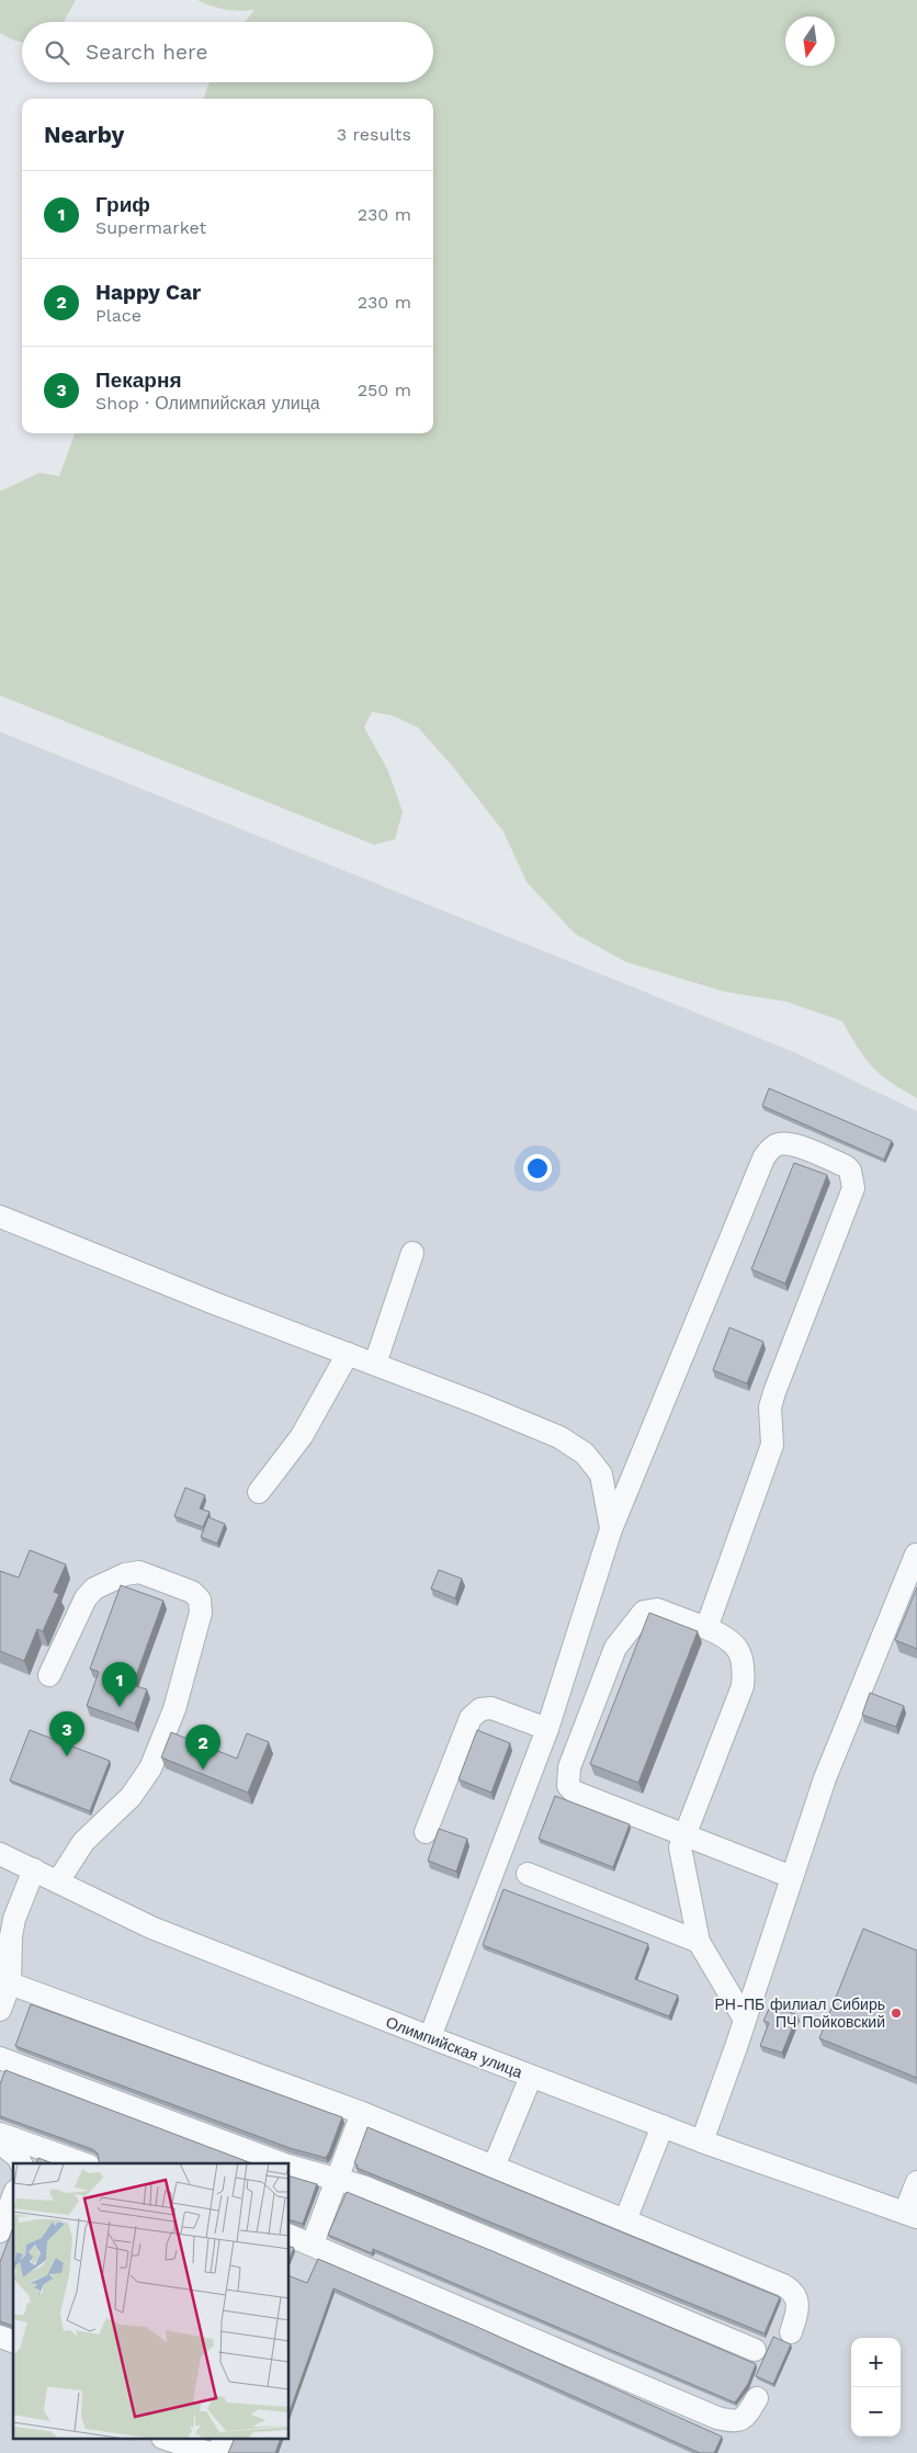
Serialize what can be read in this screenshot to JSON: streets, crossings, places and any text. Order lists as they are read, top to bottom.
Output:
{
  "streets": {
    "street": ["Олимпийская улица"]
  },
  "places": ["РН-ПБ филиал Сибирь ПЧ Пойковский"],
  "north": "bottom",
  "page": {
    "search": "Search here",
    "heading": ["Nearby", "3 results"],
    "list": [
      {
        "mark": "1",
        "name": "Гриф",
        "note": "Supermarket",
        "value": "230 m"
      },
      {
        "mark": "2",
        "name": "Happy Car",
        "note": "Place",
        "value": "230 m"
      },
      {
        "mark": "3",
        "name": "Пекарня",
        "note": "Shop · Олимпийская улица",
        "value": "250 m"
      }
    ],
    "pins": ["1", "3", "2"],
    "map_buttons": ["+", "−"]
  }
}
